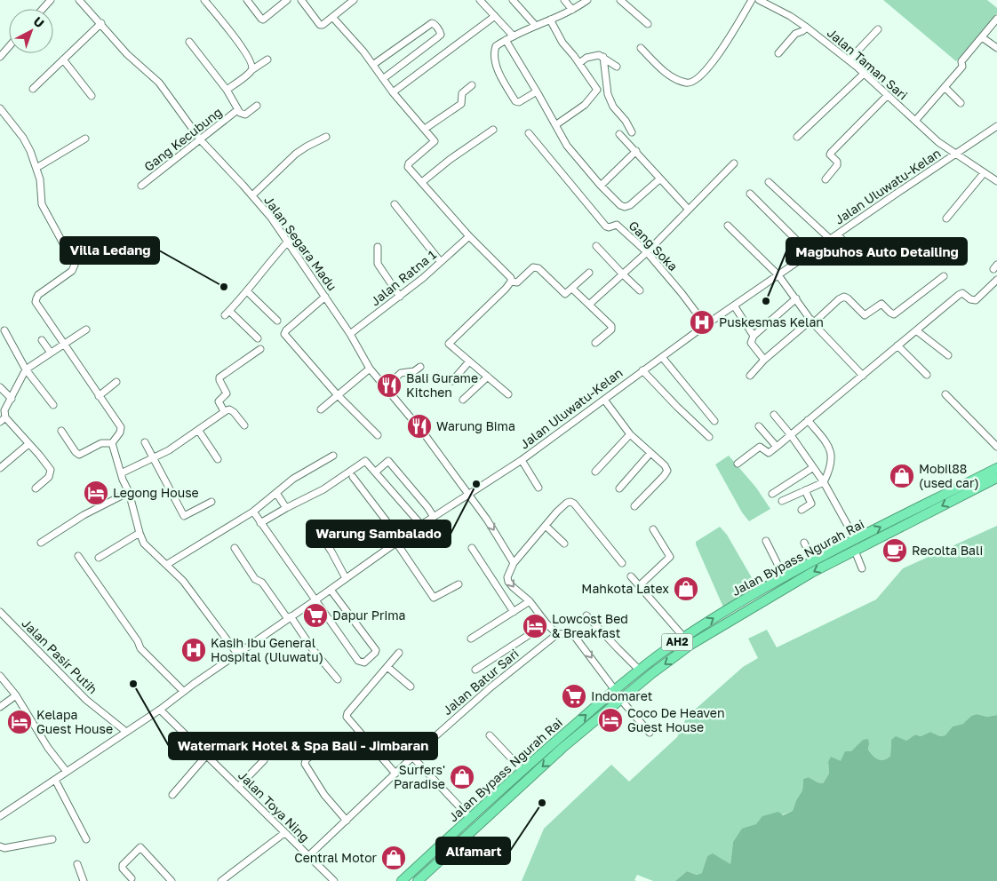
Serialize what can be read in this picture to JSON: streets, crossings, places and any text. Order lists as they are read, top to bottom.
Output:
{
  "streets": {
    "highway": ["Jalan Bypass Ngurah Rai", "AH2"],
    "street": [
      "Jalan Taman Sari",
      "Gang Kecubung",
      "Jalan Uluwatu-Kelan",
      "Jalan Segara Madu",
      "Gang Soka",
      "Jalan Ratna 1",
      "Jalan Pasir Putih",
      "Jalan Batur Sari",
      "Jalan Toya Ning"
    ]
  },
  "crossings": [
    ["Jalan Taman Sari", "Jalan Uluwatu-Kelan"],
    ["Gang Kecubung", "Jalan Segara Madu"],
    ["Jalan Uluwatu-Kelan", "Jalan Segara Madu"],
    ["Jalan Uluwatu-Kelan", "Gang Soka"],
    ["Jalan Uluwatu-Kelan", "Jalan Pasir Putih"],
    ["Jalan Uluwatu-Kelan", "Jalan Toya Ning"],
    ["Jalan Segara Madu", "Jalan Ratna 1"],
    ["Jalan Batur Sari", "Jalan Toya Ning"]
  ],
  "places": {
    "other": [
      "Villa Ledang",
      "Magbuhos Auto Detailing",
      "Warung Sambalado",
      "Watermark Hotel & Spa Bali - Jimbaran",
      "Alfamart"
    ],
    "hospital": ["Puskesmas Kelan", "Kasih Ibu General Hospital (Uluwatu)"],
    "restaurant": ["Bali Gurame Kitchen", "Warung Bima"],
    "shop": [
      "Mobil88 (used car)",
      "Mahkota Latex",
      "Surfers' Paradise",
      "Central Motor"
    ],
    "hotel": [
      "Legong House",
      "Lowcost Bed & Breakfast",
      "Coco De Heaven Guest House",
      "Kelapa Guest House"
    ],
    "cafe": ["Recolta Bali"],
    "supermarket": ["Dapur Prima", "Indomaret"]
  },
  "north": "top right"
}
